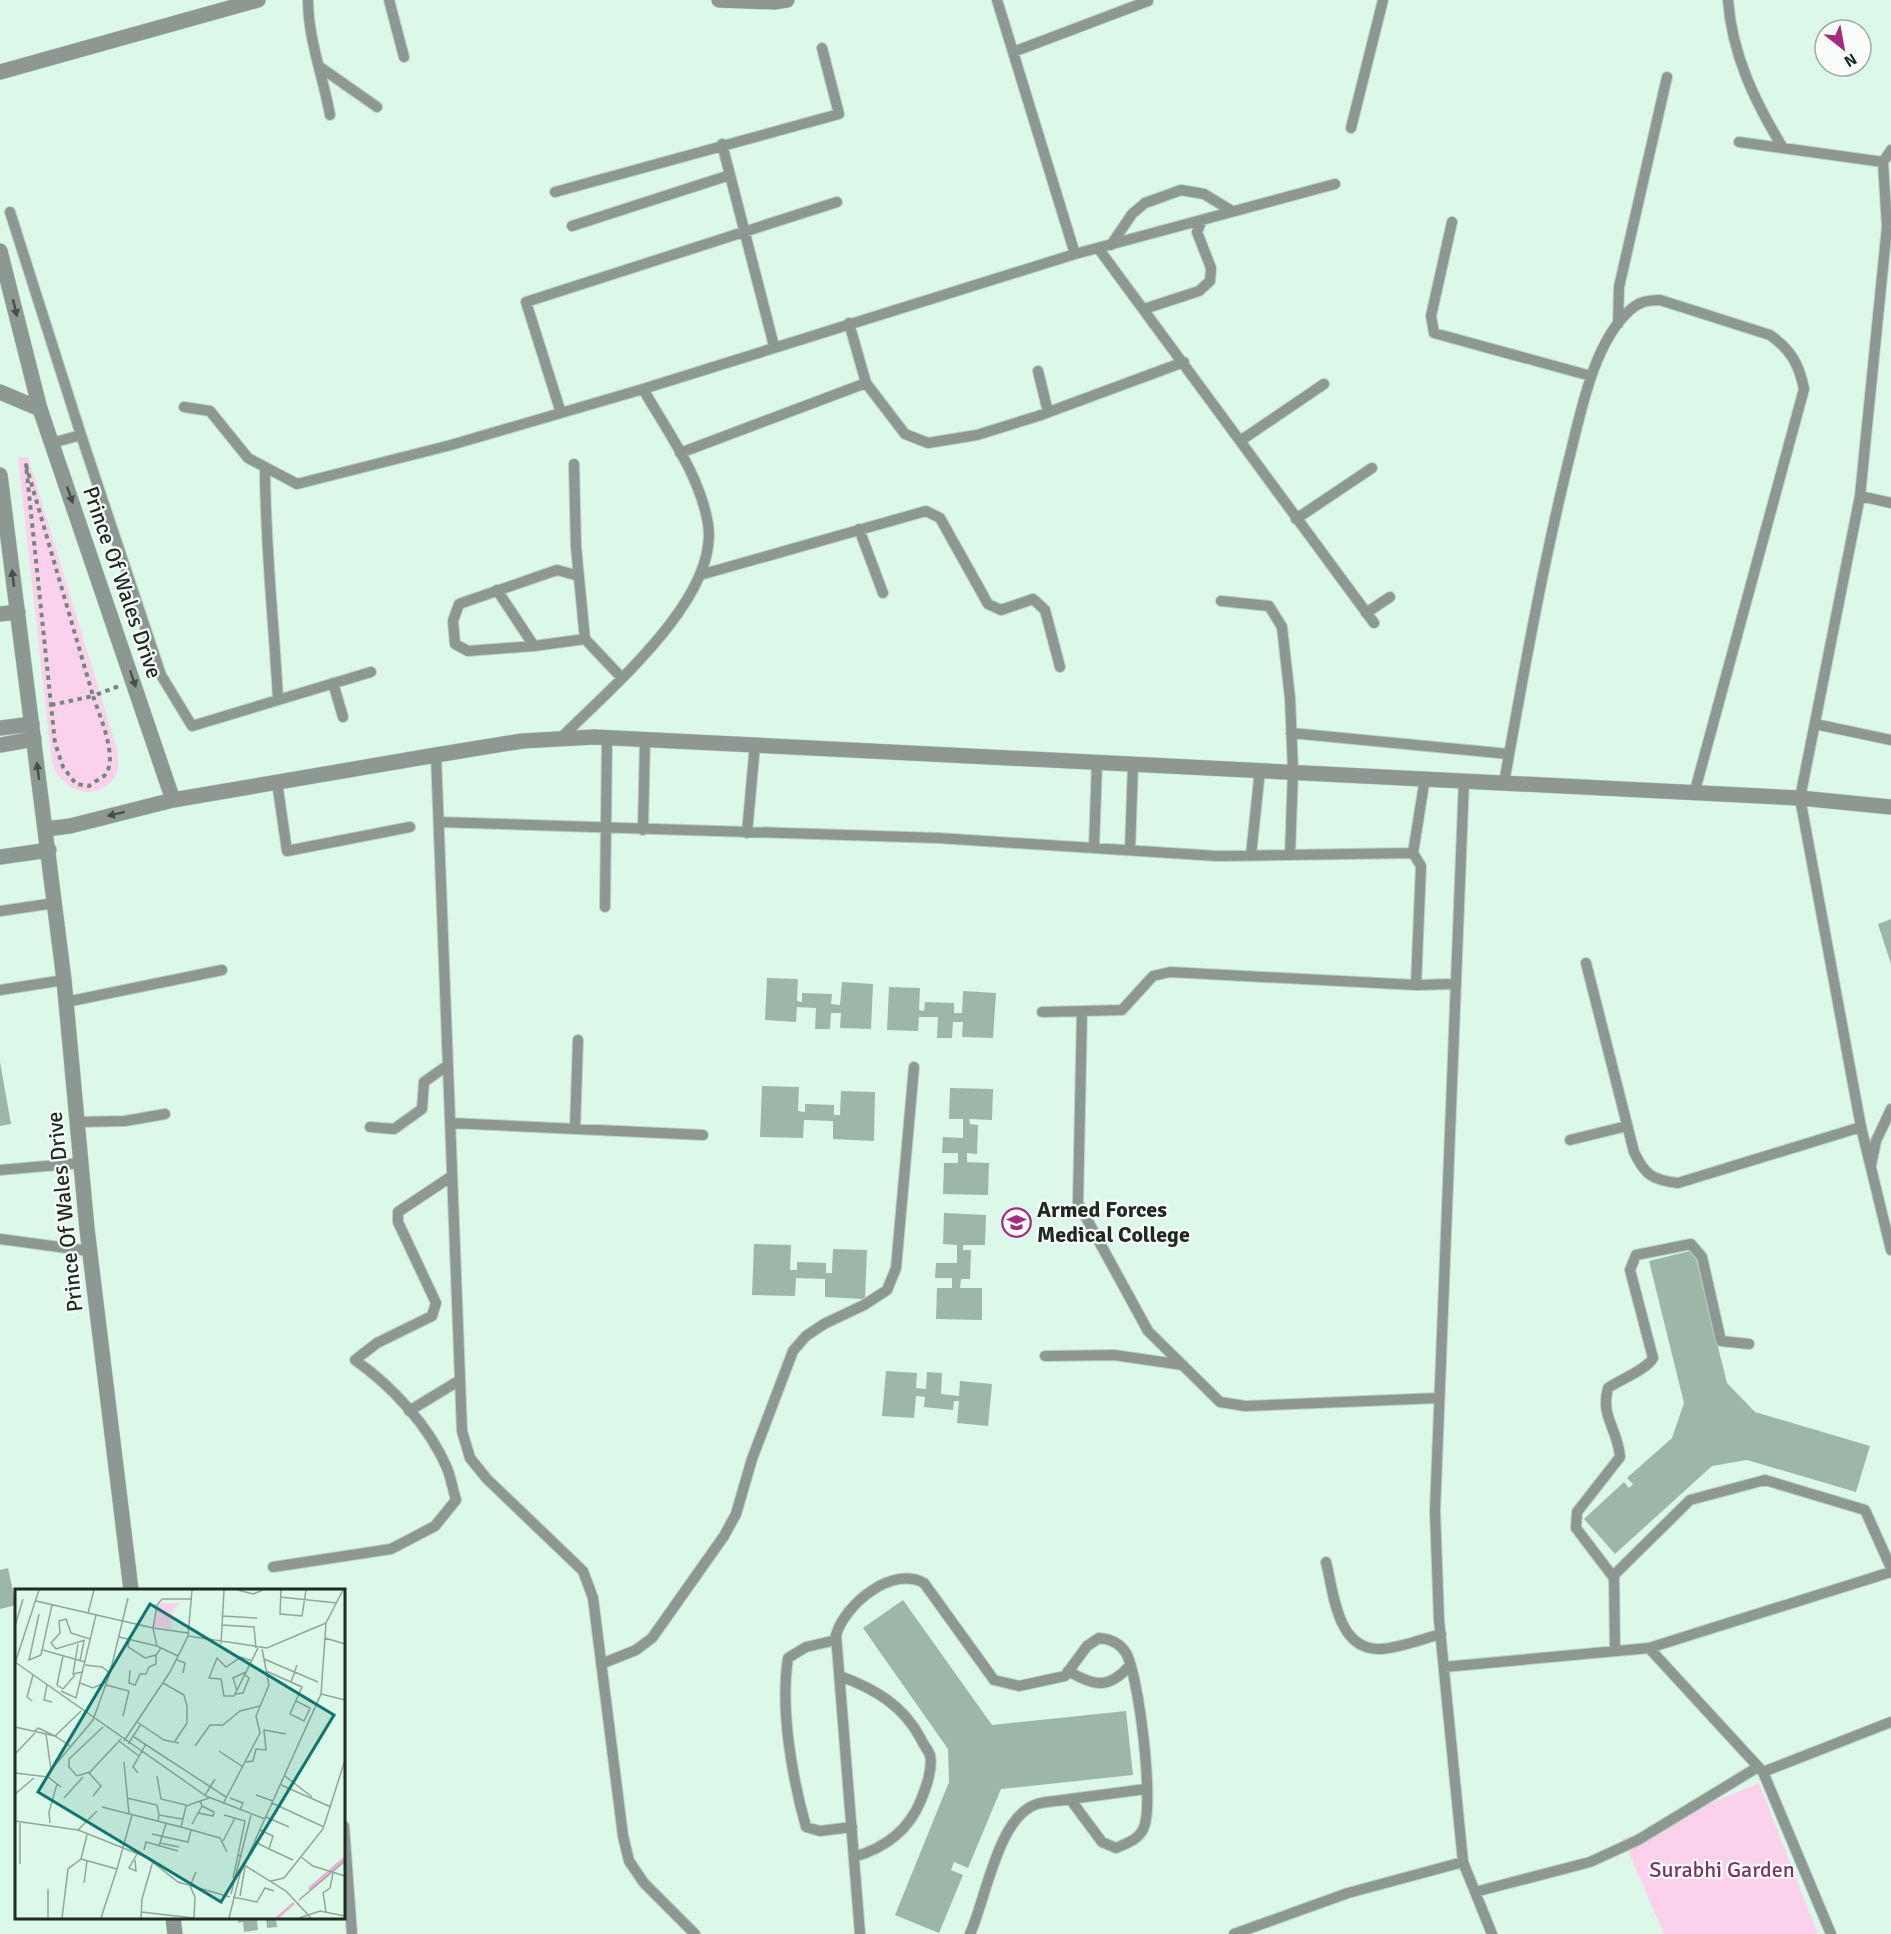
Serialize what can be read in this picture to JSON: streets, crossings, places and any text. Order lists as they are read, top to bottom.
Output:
{
  "streets": {
    "street": ["Prince Of Wales Drive"]
  },
  "parks": ["Surabhi Garden"],
  "places": {
    "school or university": ["Armed Forces Medical College"]
  },
  "north": "bottom right"
}
